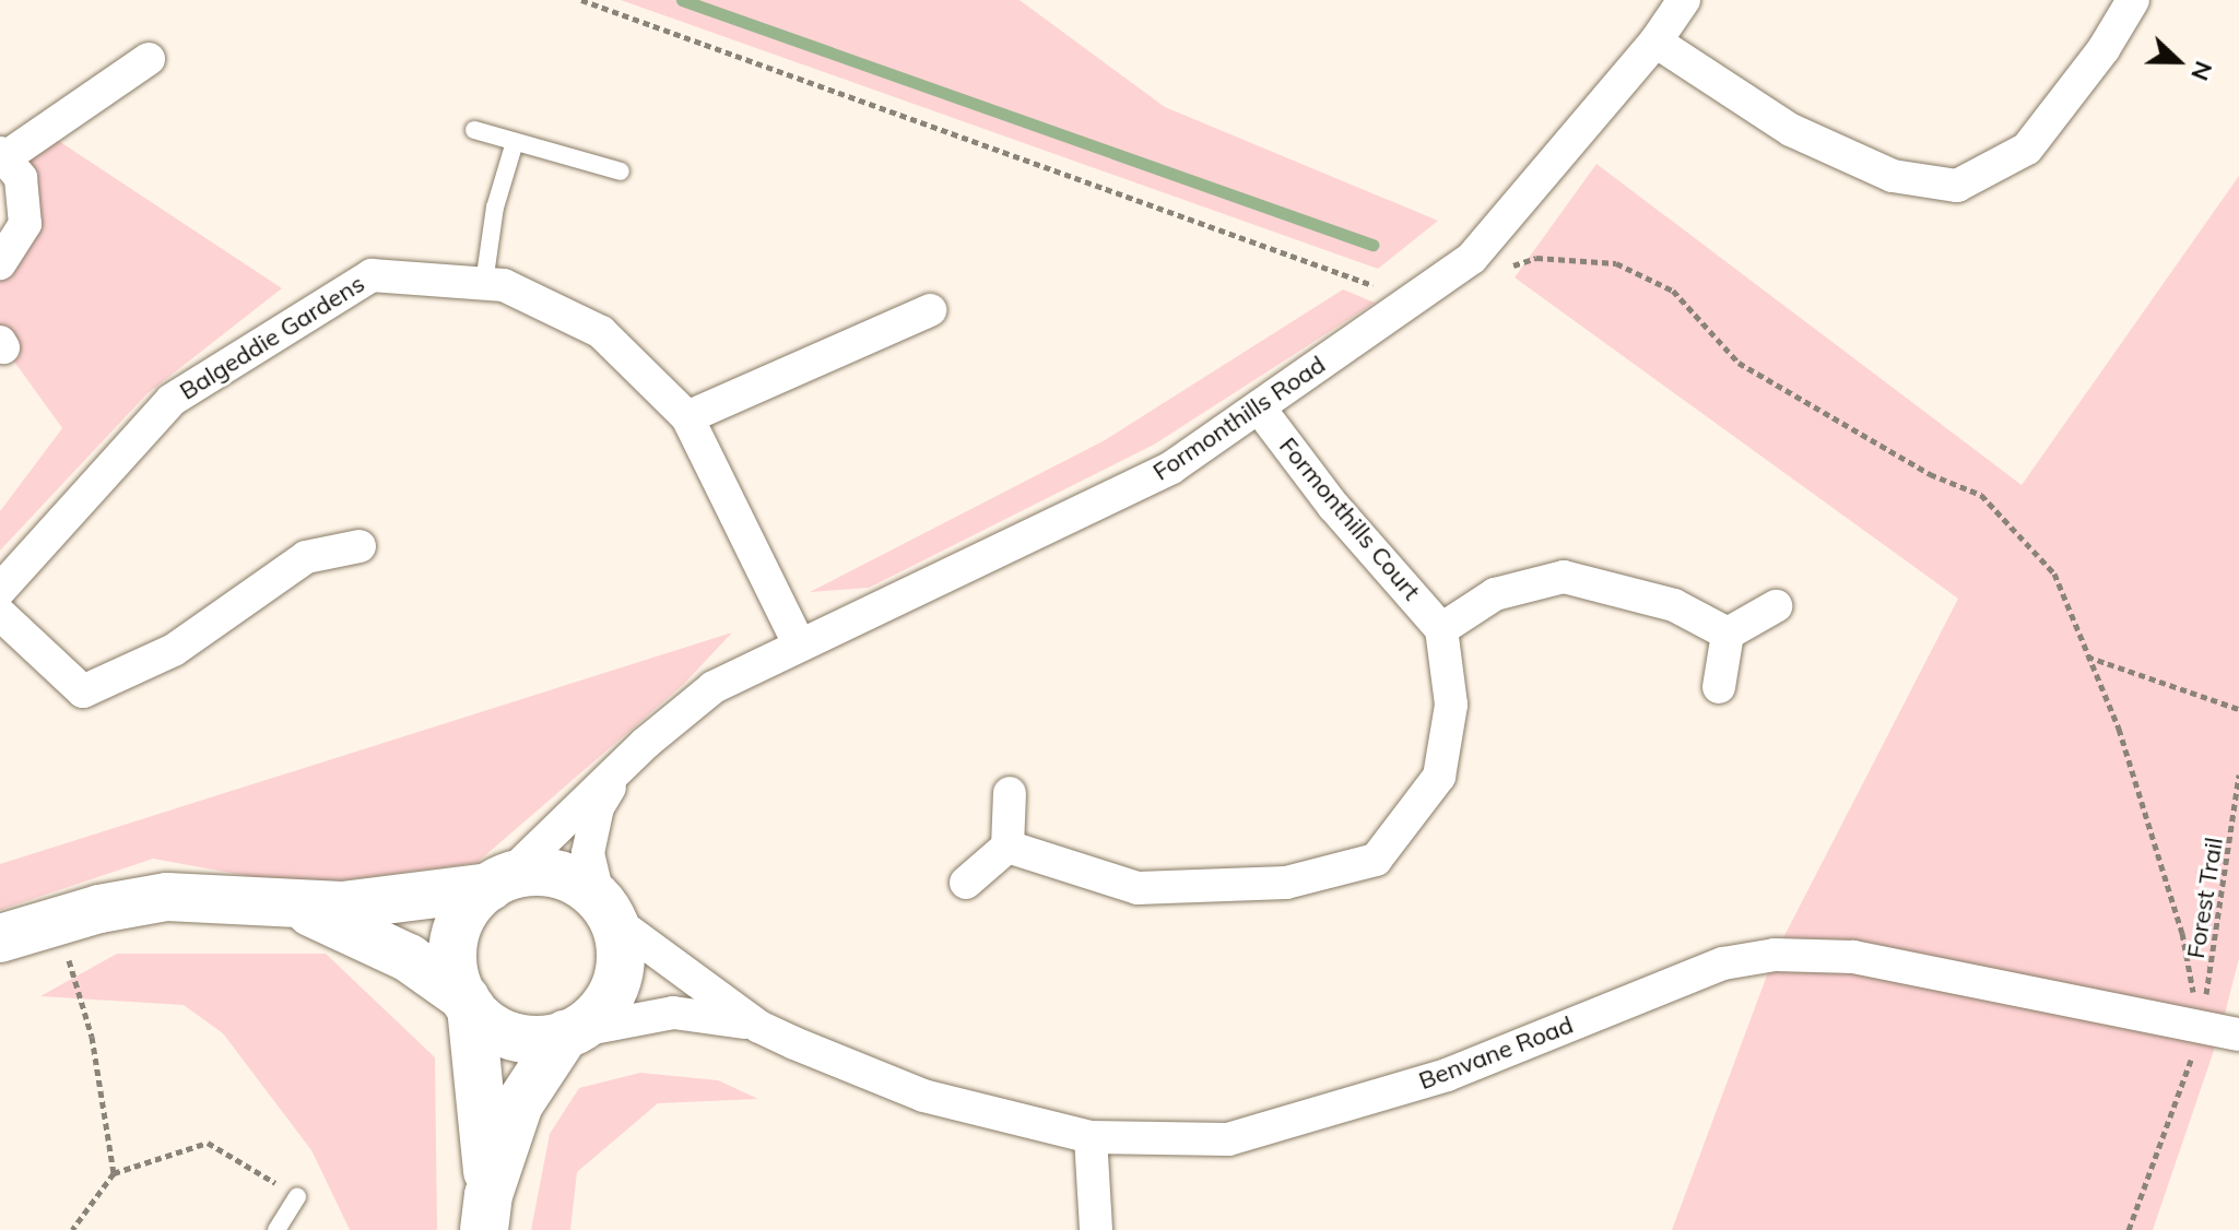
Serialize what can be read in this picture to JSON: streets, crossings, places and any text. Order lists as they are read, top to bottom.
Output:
{
  "streets": {
    "street": [
      "Balgeddie Gardens",
      "Formonthills Road",
      "Formonthills Court",
      "Benvane Road"
    ],
    "path": ["Forest Trail"]
  },
  "crossings": [
    ["Balgeddie Gardens", "Formonthills Road"],
    ["Formonthills Road", "Formonthills Court"],
    ["Formonthills Road", "Benvane Road"],
    ["Forest Trail", "Benvane Road"]
  ],
  "north": "right"
}
